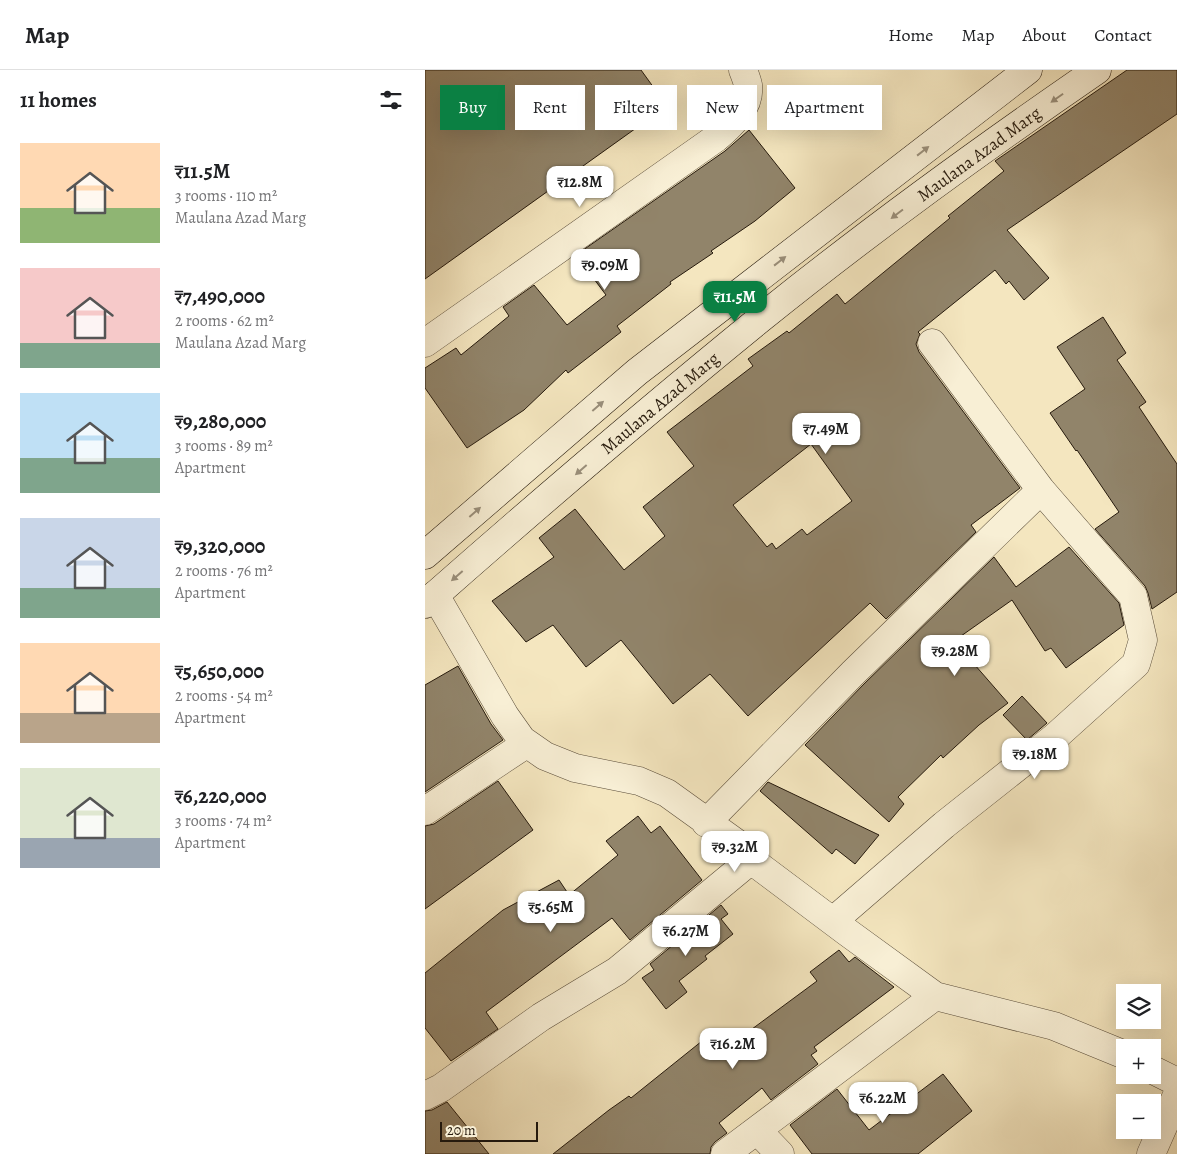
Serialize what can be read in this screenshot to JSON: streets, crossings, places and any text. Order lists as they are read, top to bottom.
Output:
{
  "streets": {
    "street": ["Maulana Azad Marg"]
  },
  "scale_bar": "20 m",
  "page": {
    "header": "Map",
    "nav": [
      "Home",
      "Map",
      "About",
      "Contact"
    ],
    "heading": "11 homes",
    "chip": [
      "Buy",
      "Rent",
      "Filters",
      "New",
      "Apartment"
    ],
    "list": [
      {
        "name": "₹11.5M",
        "note": "3 rooms · 110 m² · Maulana Azad Marg"
      },
      {
        "name": "₹7,490,000",
        "note": "2 rooms · 62 m² · Maulana Azad Marg"
      },
      {
        "name": "₹9,280,000",
        "note": "3 rooms · 89 m² · Apartment"
      },
      {
        "name": "₹9,320,000",
        "note": "2 rooms · 76 m² · Apartment"
      },
      {
        "name": "₹5,650,000",
        "note": "2 rooms · 54 m² · Apartment"
      },
      {
        "name": "₹6,220,000",
        "note": "3 rooms · 74 m² · Apartment"
      }
    ],
    "price": [
      "₹12.8M",
      "₹9.09M",
      "₹11.5M",
      "₹7.49M",
      "₹9.28M",
      "₹9.18M",
      "₹9.32M",
      "₹5.65M",
      "₹6.27M",
      "₹16.2M",
      "₹6.22M"
    ],
    "map_buttons": ["+", "−"],
    "scale": "20 m"
  }
}
